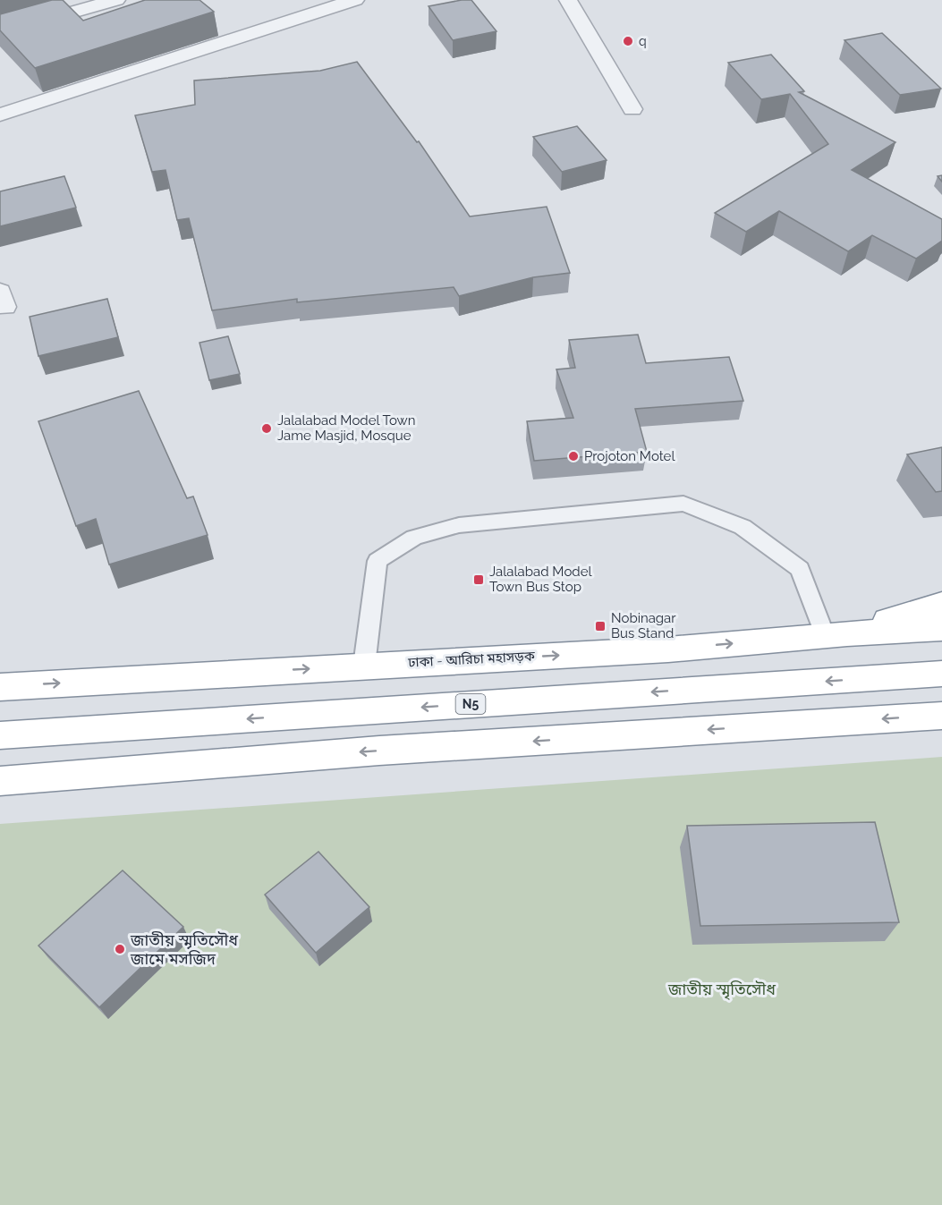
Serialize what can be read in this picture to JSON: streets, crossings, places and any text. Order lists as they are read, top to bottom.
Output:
{
  "streets": {
    "highway": ["ঢাকা - আরিচা মহাসড়ক", "N5"]
  },
  "parks": ["জাতীয় স্মৃতিসৌধ"],
  "places": {
    "other": [
      "q",
      "Jalalabad Model Town Jame Masjid, Mosque",
      "Projoton Motel",
      "জাতীয় স্মৃতিসৌধ জামে মসজিদ"
    ],
    "transit": ["Jalalabad Model Town Bus Stop", "Nobinagar Bus Stand"]
  }
}
